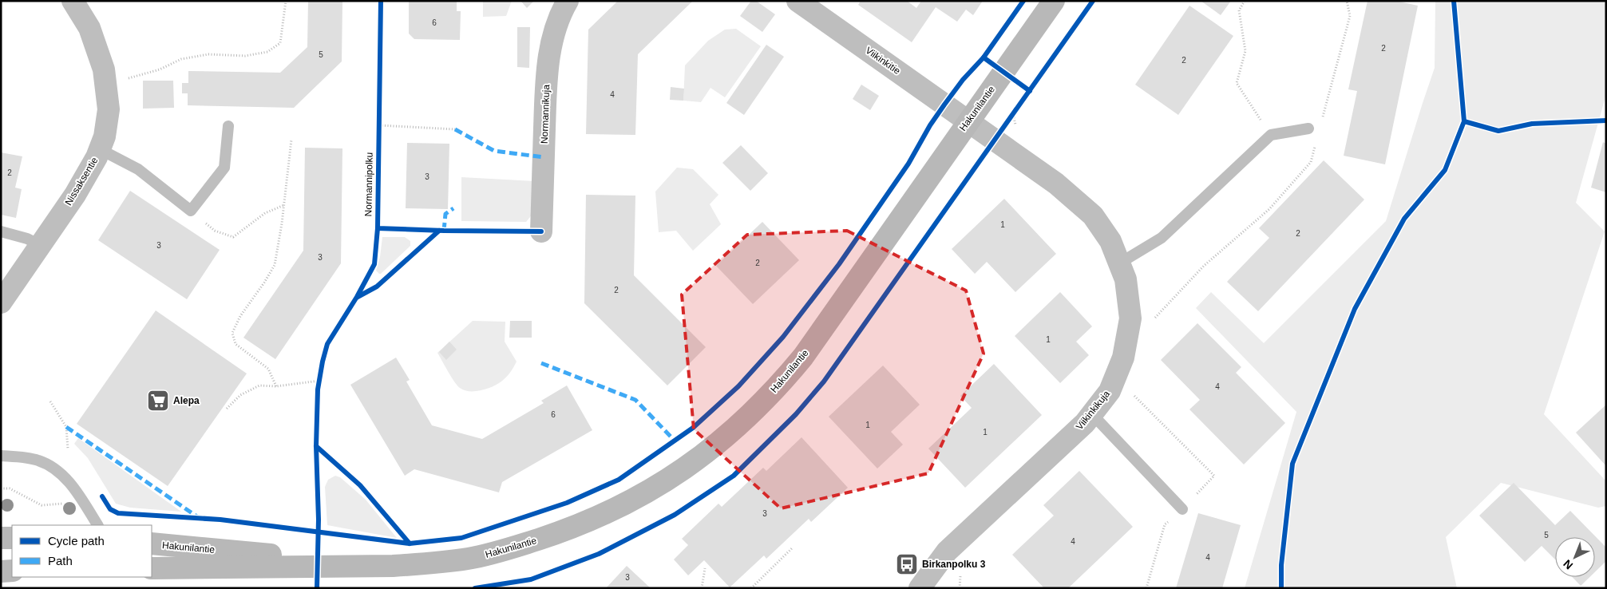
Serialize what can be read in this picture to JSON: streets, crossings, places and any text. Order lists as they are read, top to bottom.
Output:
{
  "streets": {
    "street": [
      "Viikinkitie",
      "Hakunilantie",
      "Normannikuja",
      "Nissaksentie",
      "Viikinkikuja"
    ],
    "cycle path": ["Normannipolku"]
  },
  "crossings": [
    ["Viikinkitie", "Hakunilantie"],
    ["Viikinkitie", "Viikinkikuja"],
    ["Hakunilantie", "Viikinkikuja"]
  ],
  "places": {
    "supermarket": ["Alepa"],
    "bus stop": ["Birkanpolku 3"]
  },
  "house_numbers": [
    "6",
    "2",
    "5",
    "2",
    "4",
    "2",
    "3",
    "1",
    "2",
    "3",
    "3",
    "2",
    "2",
    "1",
    "4",
    "6",
    "1",
    "1",
    "3",
    "5",
    "4",
    "4",
    "3"
  ],
  "legend": ["Cycle path", "Path"],
  "north": "bottom left"
}
